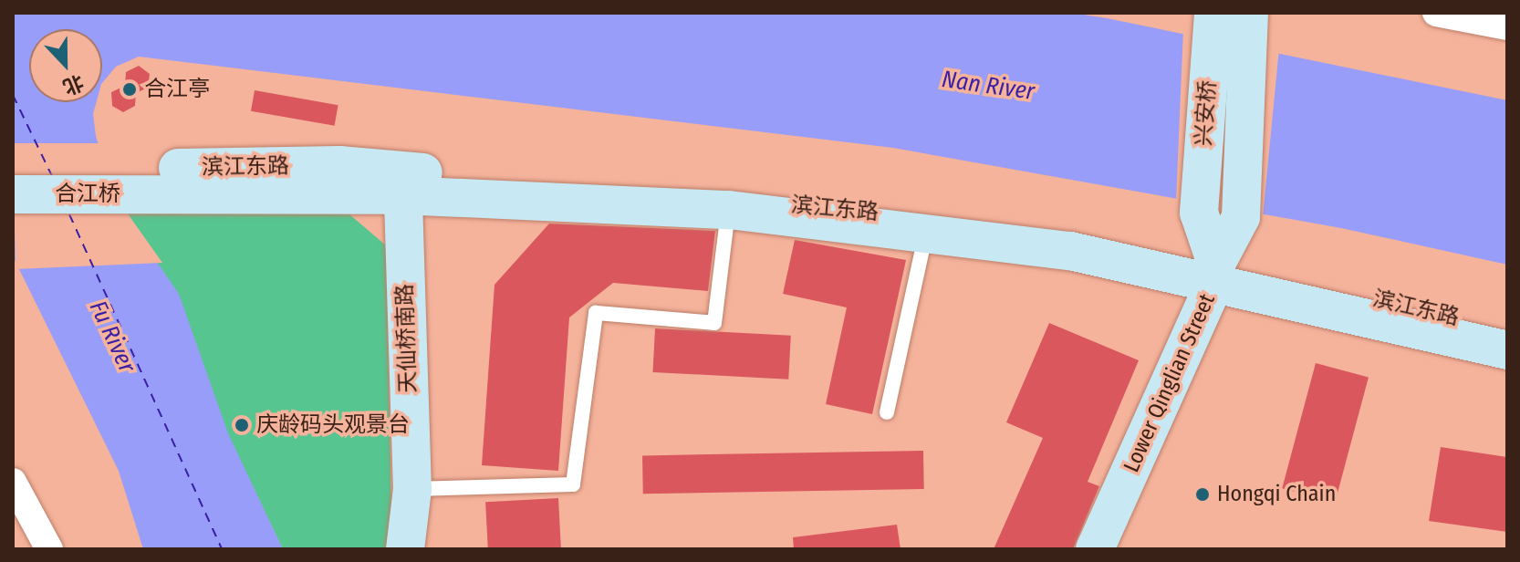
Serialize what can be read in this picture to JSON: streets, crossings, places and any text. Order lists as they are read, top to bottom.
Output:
{
  "streets": {
    "main road": [
      "兴安桥",
      "滨江东路",
      "合江桥",
      "天仙桥南路",
      "Lower Qinglian Street"
    ]
  },
  "crossings": [
    ["兴安桥", "Lower Qinglian Street"],
    ["滨江东路", "合江桥"],
    ["滨江东路", "天仙桥南路"],
    ["滨江东路", "Lower Qinglian Street"]
  ],
  "water": ["Nan River", "Fu River"],
  "places": ["合江亭", "庆龄码头观景台", "Hongqi Chain"],
  "north": "bottom"
}
